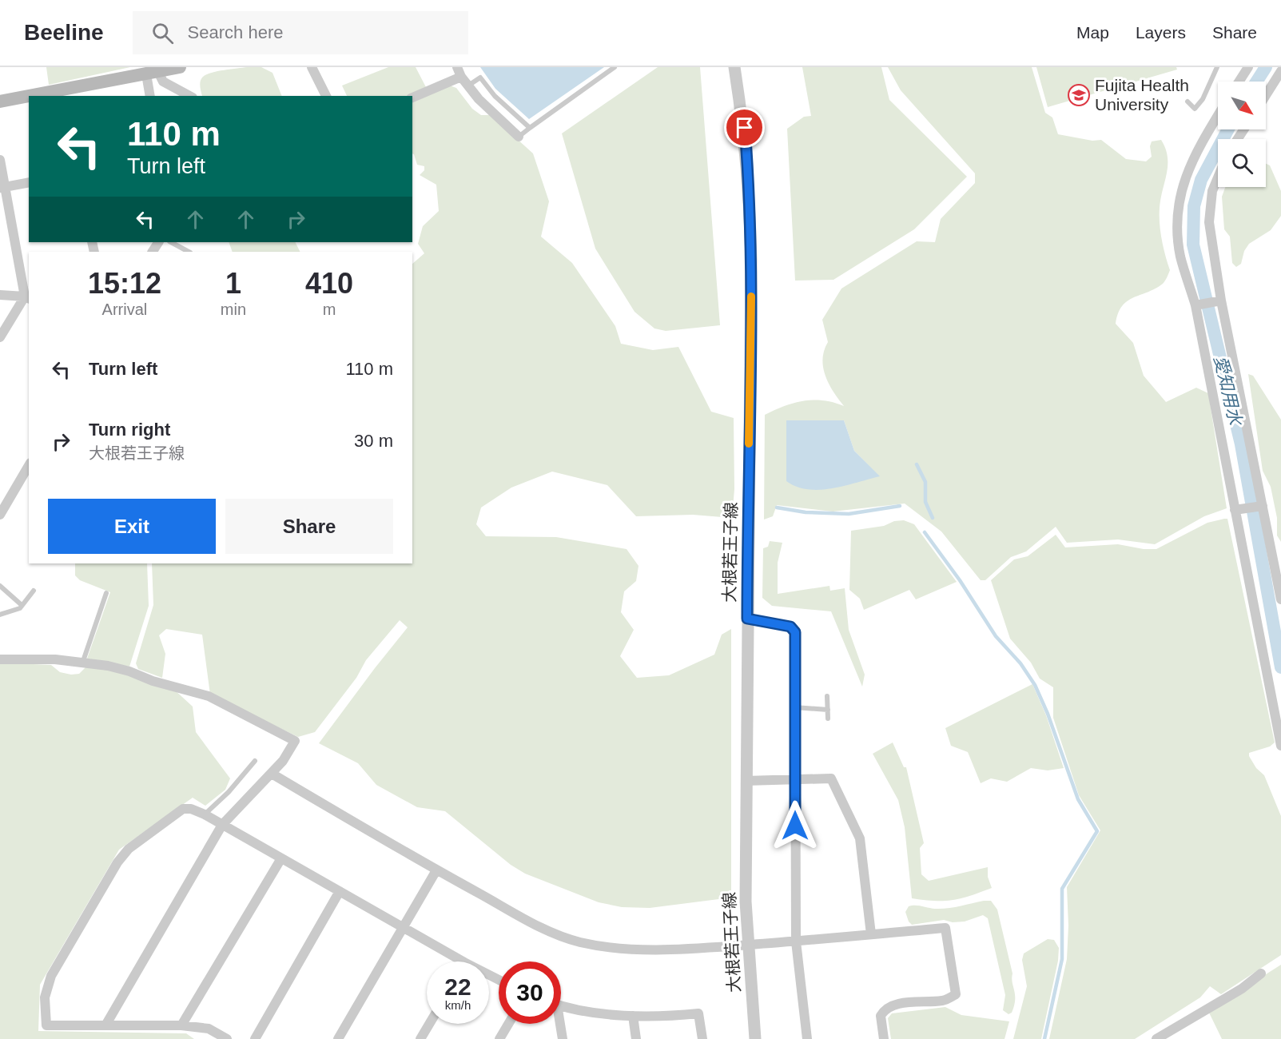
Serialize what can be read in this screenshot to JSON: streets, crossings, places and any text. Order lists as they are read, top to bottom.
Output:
{
  "streets": {
    "street": ["大根若王子線"]
  },
  "water": ["愛知用水"],
  "places": {
    "school or university": ["Fujita Health University"]
  },
  "north": "bottom right",
  "page": {
    "header": "Beeline",
    "search": "Search here",
    "nav": ["Map", "Layers", "Share"],
    "turn": ["110 m", "Turn left"],
    "eta": [
      "15:12",
      "Arrival",
      "1",
      "min",
      "410",
      "m"
    ],
    "list": [
      {
        "name": "Turn left",
        "value": "110 m"
      },
      {
        "name": "Turn right",
        "note": "大根若王子線",
        "value": "30 m"
      }
    ],
    "buttons": ["Exit", "Share"],
    "speed": "22 km/h",
    "limit": "30"
  }
}
